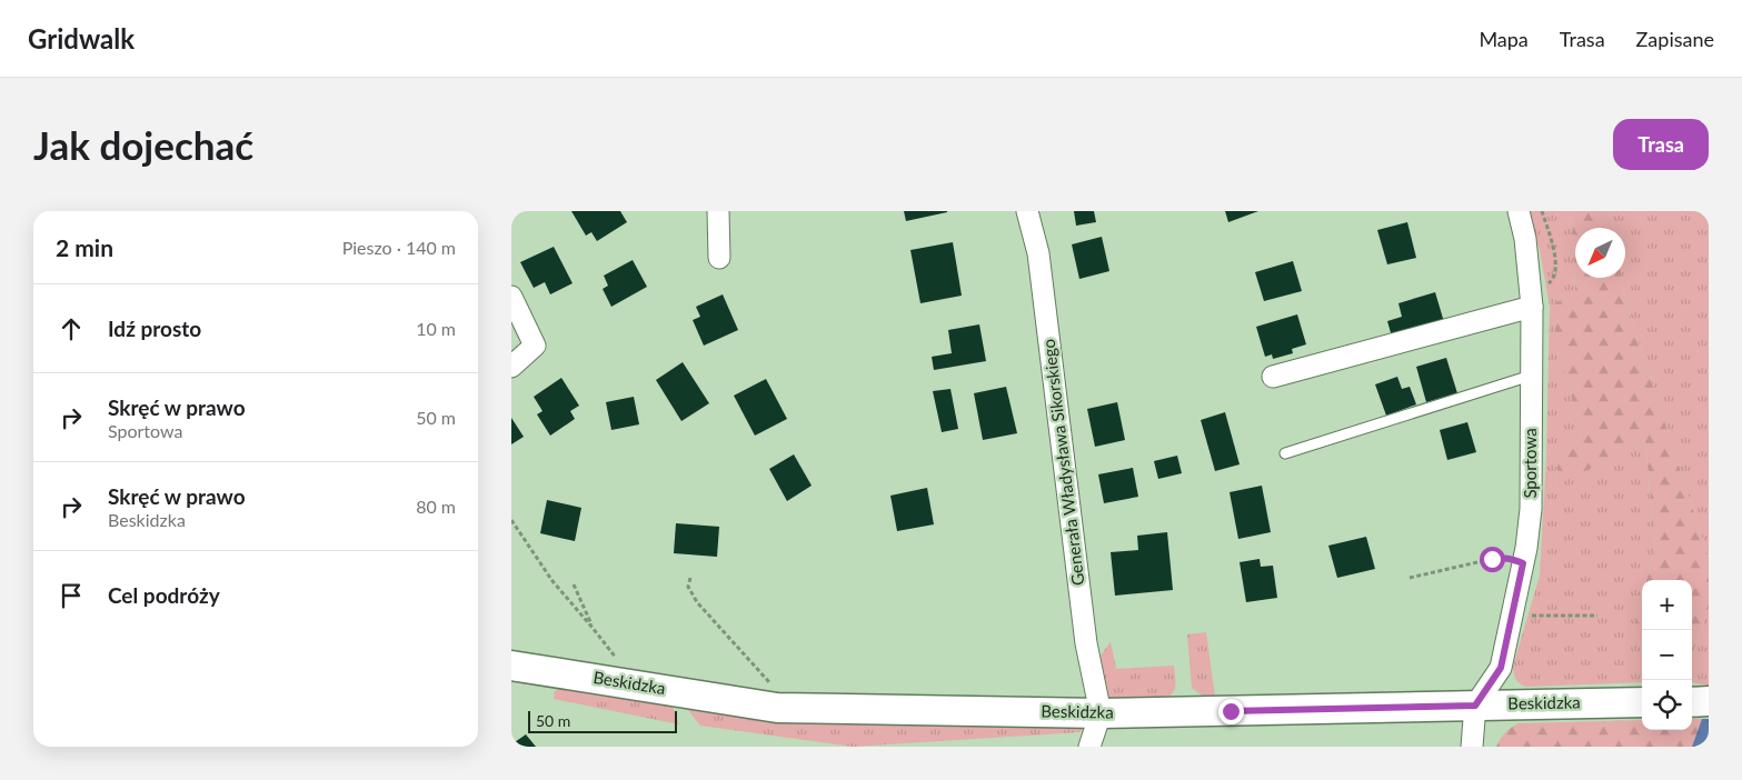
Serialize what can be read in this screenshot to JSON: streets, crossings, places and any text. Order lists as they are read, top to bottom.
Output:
{
  "streets": {
    "street": ["Generała Władysława Sikorskiego", "Sportowa", "Beskidzka"]
  },
  "crossings": [
    ["Generała Władysława Sikorskiego", "Beskidzka"],
    ["Sportowa", "Beskidzka"]
  ],
  "scale_bar": "50 m",
  "north": "bottom left",
  "page": {
    "header": "Gridwalk",
    "nav": ["Mapa", "Trasa", "Zapisane"],
    "buttons": "Trasa",
    "title": "Jak dojechać",
    "heading": ["2 min", "Pieszo · 140 m"],
    "list": [
      ["Idź prosto", "10 m"],
      ["Skręć w prawo", "Sportowa", "50 m"],
      ["Skręć w prawo", "Beskidzka", "80 m"],
      "Cel podróży"
    ],
    "map_buttons": ["+", "−"],
    "scale": "50 m"
  }
}
